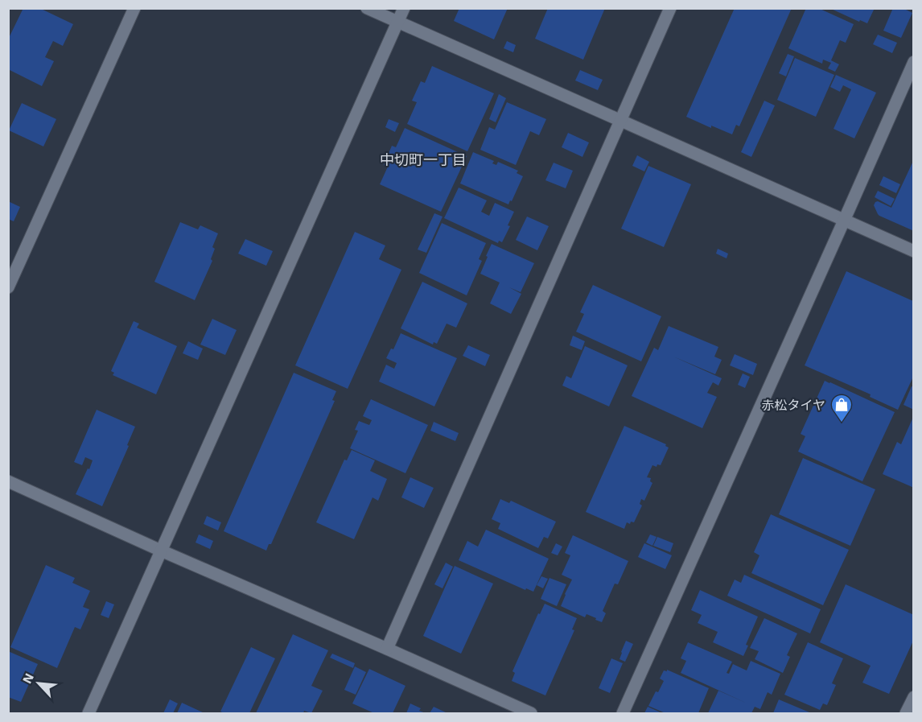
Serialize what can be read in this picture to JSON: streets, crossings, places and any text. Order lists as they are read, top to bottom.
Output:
{
  "districts": ["中切町一丁目"],
  "places": {
    "shop": ["赤松タイヤ"]
  },
  "north": "top left"
}
